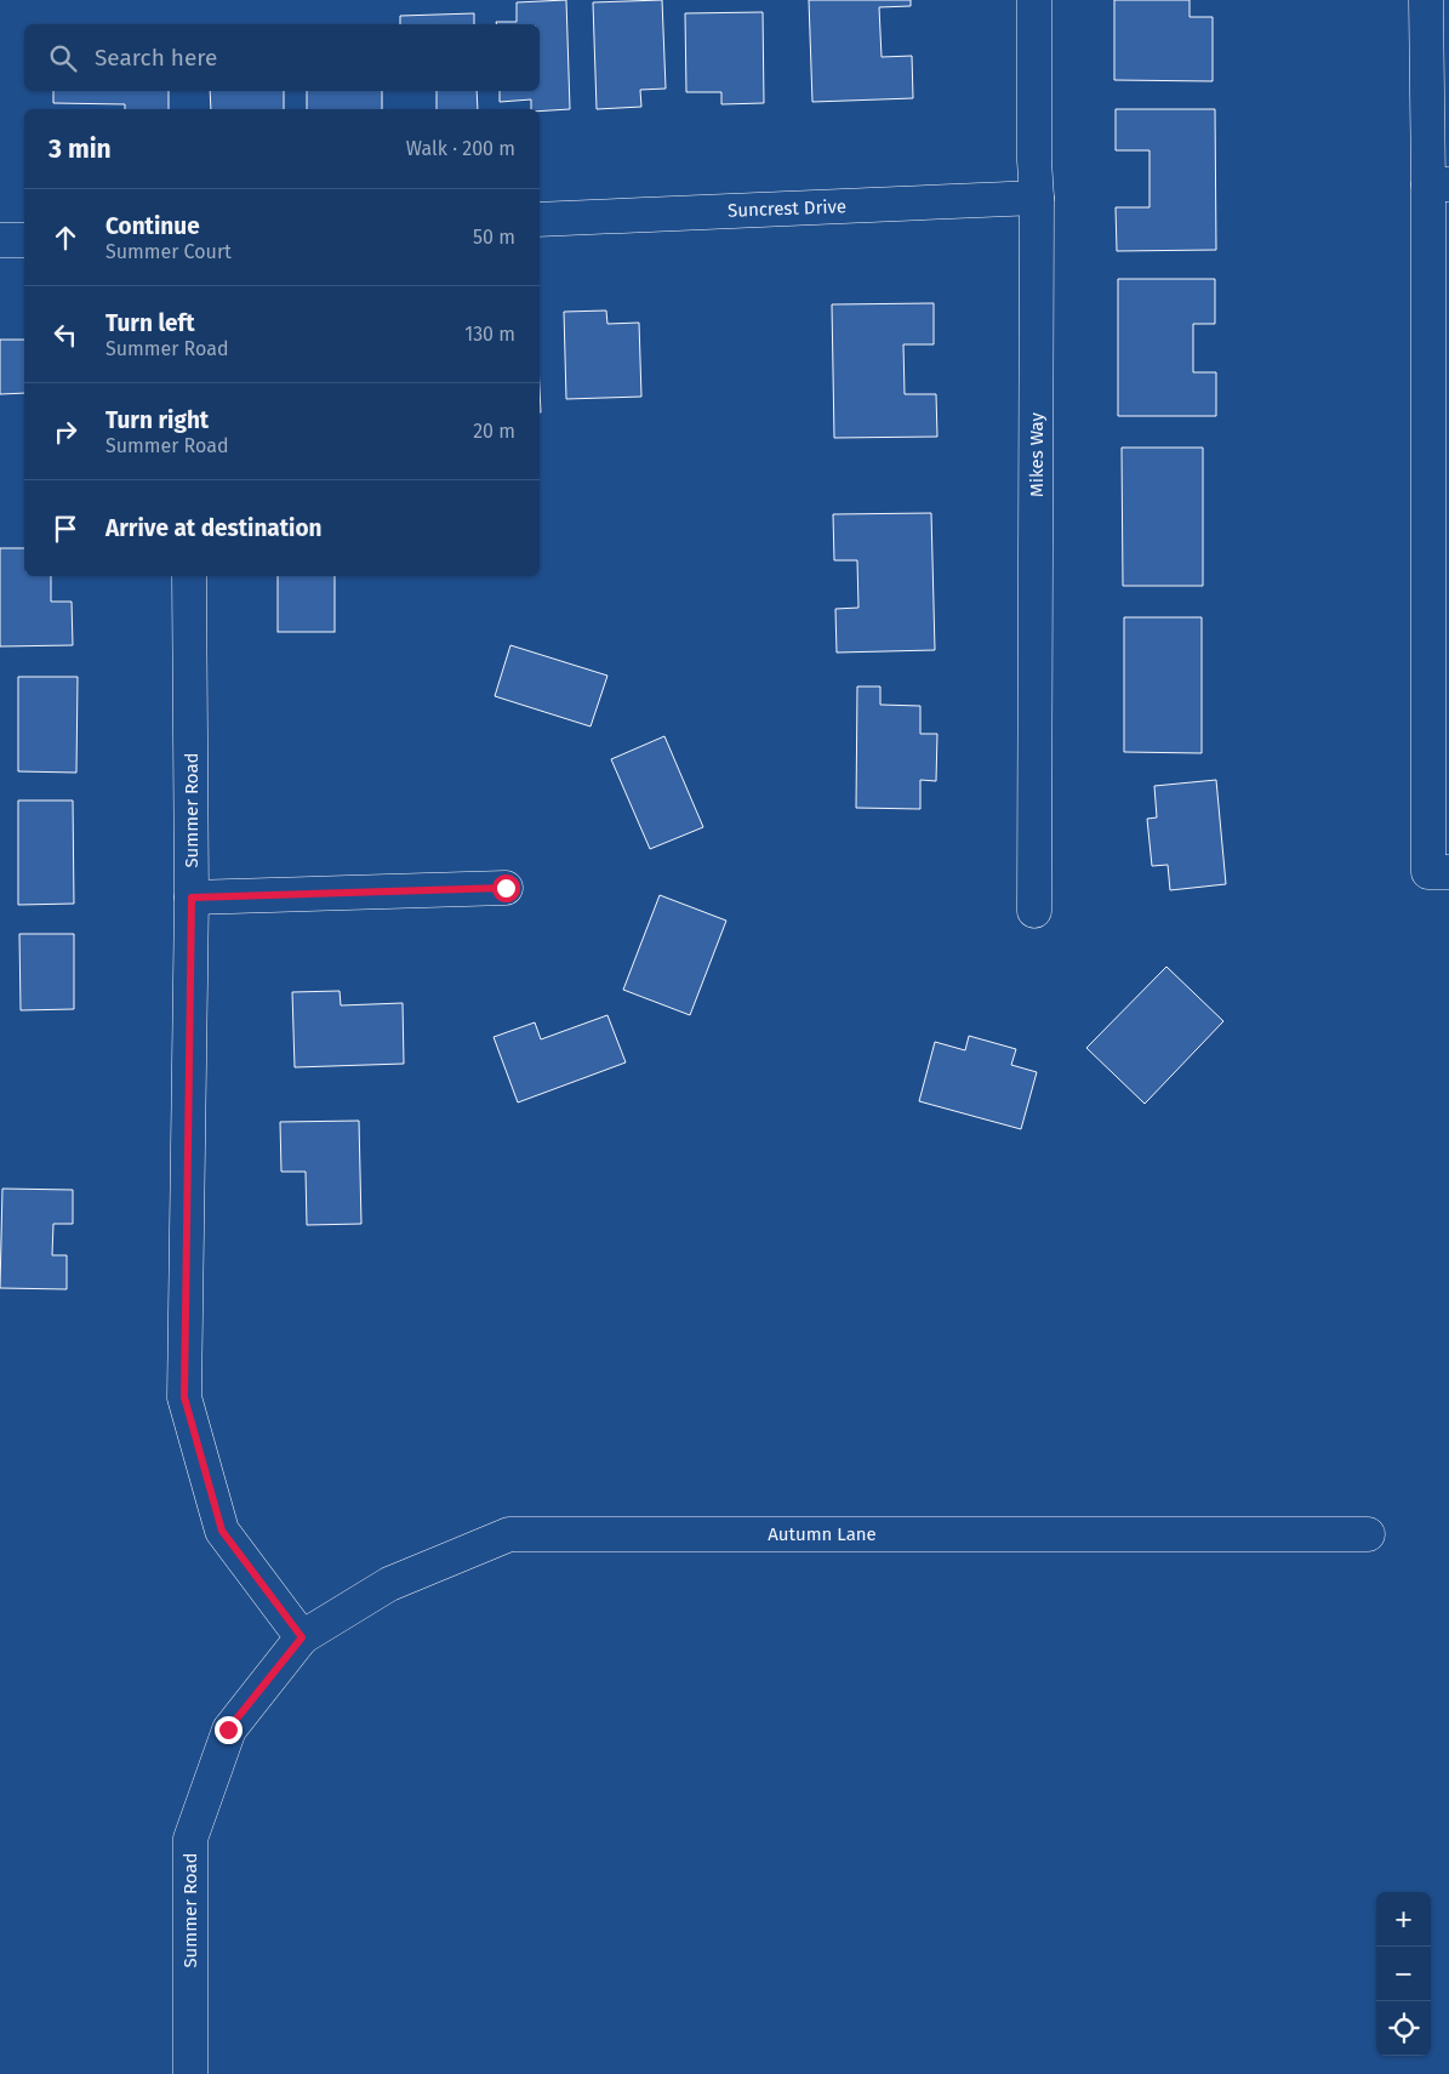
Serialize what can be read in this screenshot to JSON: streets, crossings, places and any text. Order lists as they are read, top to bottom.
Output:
{
  "streets": {
    "street": [
      "Suncrest Drive",
      "Mikes Way",
      "Summer Road",
      "Autumn Lane"
    ]
  },
  "crossings": [
    ["Suncrest Drive", "Mikes Way"],
    ["Summer Road", "Autumn Lane"]
  ],
  "page": {
    "search": "Search here",
    "heading": ["3 min", "Walk · 200 m"],
    "list": [
      ["Continue", "Summer Court", "50 m"],
      ["Turn left", "Summer Road", "130 m"],
      ["Turn right", "Summer Road", "20 m"],
      "Arrive at destination"
    ],
    "map_buttons": ["+", "−"]
  }
}
